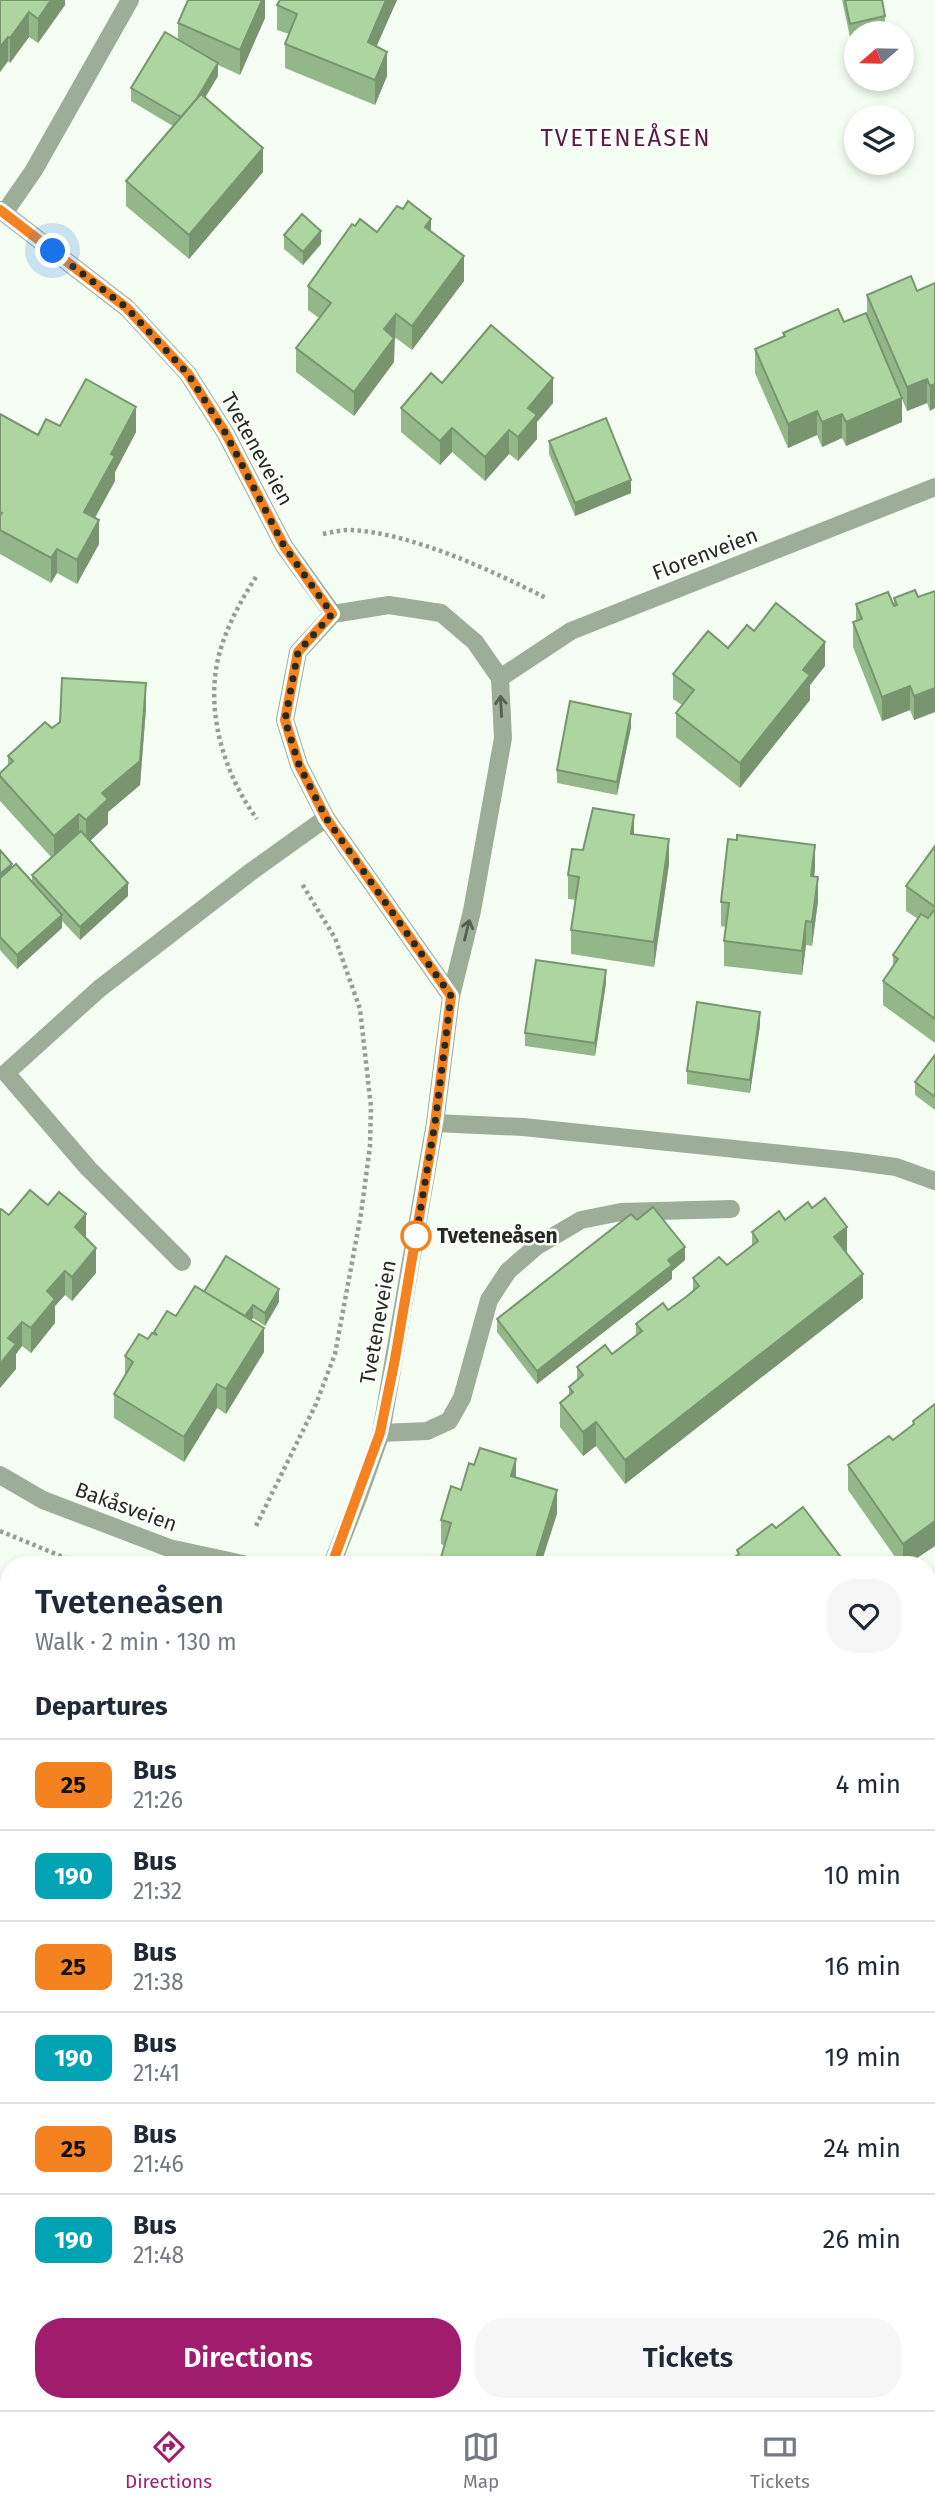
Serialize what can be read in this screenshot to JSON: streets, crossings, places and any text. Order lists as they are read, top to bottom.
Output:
{
  "streets": {
    "street": ["Tveteneveien", "Florenveien", "Bakåsveien"]
  },
  "crossings": [
    ["Tveteneveien", "Florenveien"]
  ],
  "districts": ["TVETENEÅSEN"],
  "places": ["Tveteneåsen"],
  "lines": ["bus line 25"],
  "north": "left",
  "page": {
    "heading": [
      ["Tveteneåsen", "Walk · 2 min · 130 m"],
      "Departures"
    ],
    "list": [
      {
        "mark": "25",
        "name": "Bus",
        "note": "21:26",
        "value": "4 min"
      },
      {
        "mark": "190",
        "name": "Bus",
        "note": "21:32",
        "value": "10 min"
      },
      {
        "mark": "25",
        "name": "Bus",
        "note": "21:38",
        "value": "16 min"
      },
      {
        "mark": "190",
        "name": "Bus",
        "note": "21:41",
        "value": "19 min"
      },
      {
        "mark": "25",
        "name": "Bus",
        "note": "21:46",
        "value": "24 min"
      },
      {
        "mark": "190",
        "name": "Bus",
        "note": "21:48",
        "value": "26 min"
      }
    ],
    "buttons": ["Directions", "Tickets"],
    "tabs": ["Directions", "Map", "Tickets"]
  }
}
